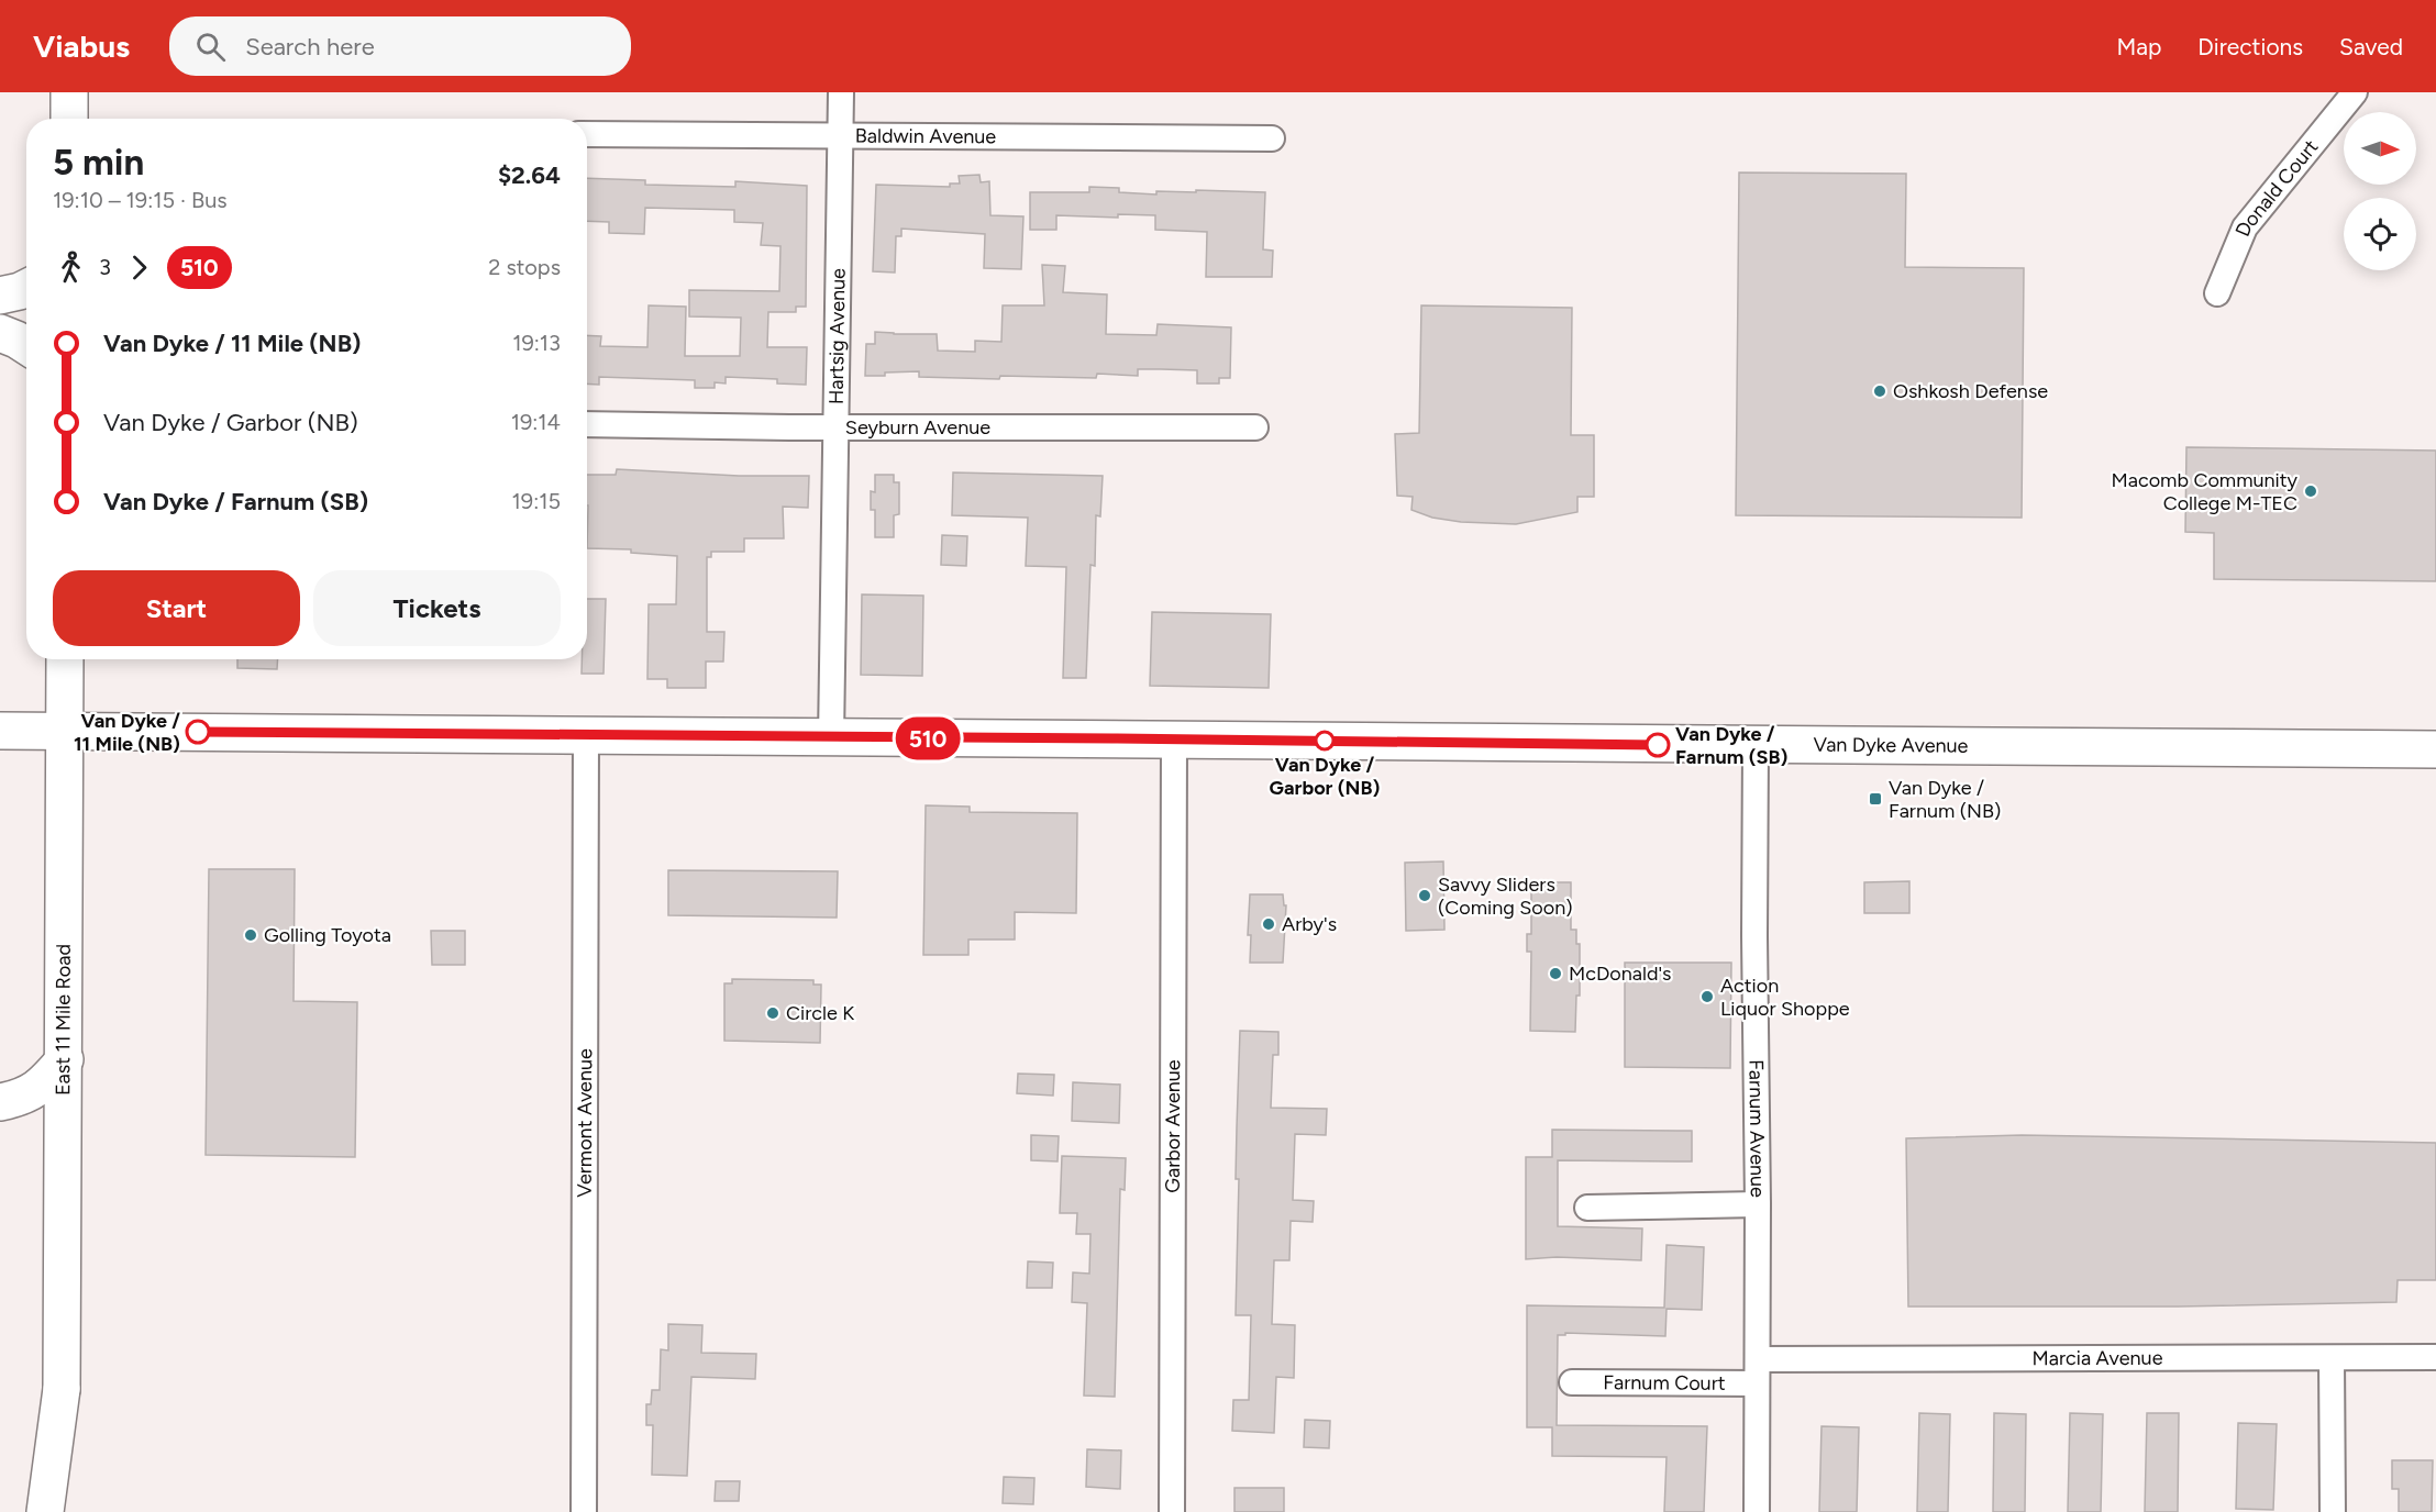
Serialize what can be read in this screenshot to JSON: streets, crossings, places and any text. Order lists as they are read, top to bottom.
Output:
{
  "streets": {
    "main road": ["Van Dyke Avenue", "East 11 Mile Road"],
    "street": [
      "Baldwin Avenue",
      "Donald Court",
      "Hartsig Avenue",
      "Seyburn Avenue",
      "Vermont Avenue",
      "Garbor Avenue",
      "Farnum Avenue",
      "Marcia Avenue",
      "Farnum Court"
    ]
  },
  "crossings": [
    ["Baldwin Avenue", "Hartsig Avenue"],
    ["Hartsig Avenue", "Seyburn Avenue"],
    ["Hartsig Avenue", "Van Dyke Avenue"],
    ["Van Dyke Avenue", "East 11 Mile Road"],
    ["Van Dyke Avenue", "Vermont Avenue"],
    ["Van Dyke Avenue", "Garbor Avenue"],
    ["Van Dyke Avenue", "Farnum Avenue"],
    ["Farnum Avenue", "Marcia Avenue"],
    ["Farnum Avenue", "Farnum Court"],
    ["Marcia Avenue", "Farnum Court"]
  ],
  "places": {
    "other": [
      "Oshkosh Defense",
      "Macomb Community College M-TEC",
      "Van Dyke / 11 Mile (NB)",
      "Van Dyke / Garbor (NB)",
      "Van Dyke / Farnum (SB)",
      "Savvy Sliders (Coming Soon)",
      "Arby's",
      "Golling Toyota",
      "McDonald's",
      "Action Liquor Shoppe",
      "Circle K"
    ],
    "transit": ["Van Dyke / Farnum (NB)"]
  },
  "lines": ["bus line 510"],
  "north": "right",
  "page": {
    "header": "Viabus",
    "search": "Search here",
    "nav": ["Map", "Directions", "Saved"],
    "on_map": "510",
    "heading": ["5 min", "19:10 – 19:15 · Bus", "$2.64"],
    "legs": ["3", "510", "2 stops"],
    "list": [
      {
        "name": "Van Dyke / 11 Mile (NB)",
        "value": "19:13"
      },
      {
        "name": "Van Dyke / Garbor (NB)",
        "value": "19:14"
      },
      {
        "name": "Van Dyke / Farnum (SB)",
        "value": "19:15"
      }
    ],
    "buttons": ["Start", "Tickets"]
  }
}
